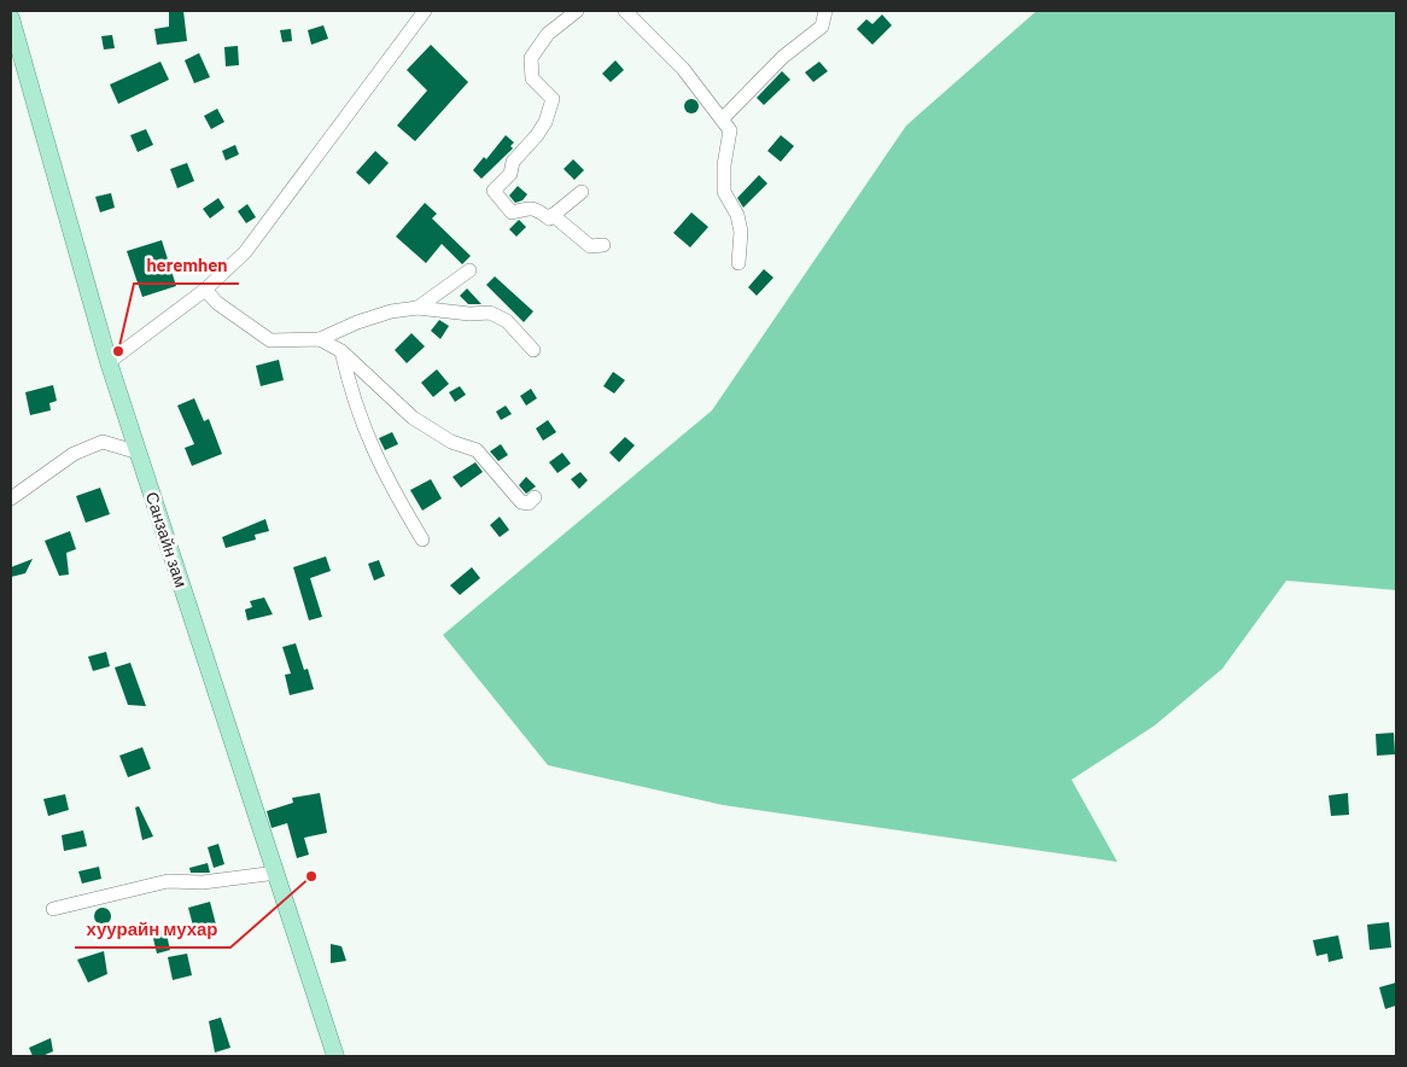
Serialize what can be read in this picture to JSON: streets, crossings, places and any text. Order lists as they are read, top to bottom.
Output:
{
  "streets": {
    "main road": ["Санзайн зам"]
  },
  "places": ["heremhen", "хуурайн мухар"]
}
